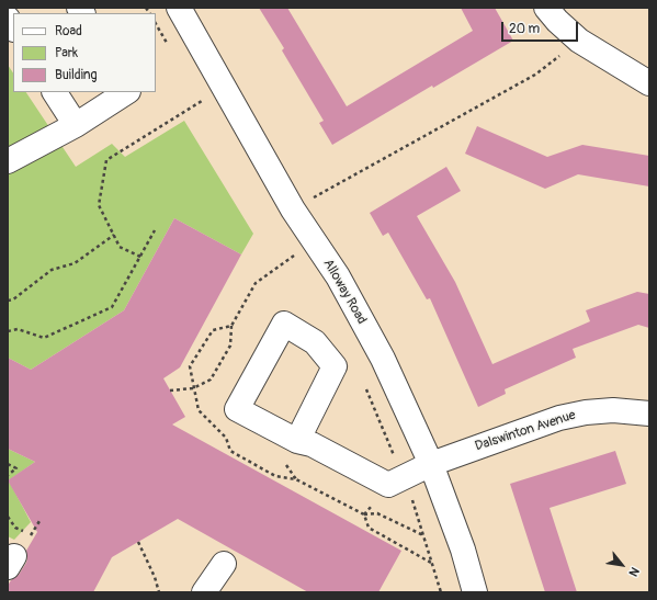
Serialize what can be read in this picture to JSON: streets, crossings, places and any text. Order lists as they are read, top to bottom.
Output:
{
  "streets": {
    "street": ["Alloway Road", "Dalswinton Avenue"]
  },
  "crossings": [
    ["Alloway Road", "Dalswinton Avenue"]
  ],
  "legend": ["Road", "Park", "Building"],
  "scale_bar": "20 m",
  "north": "bottom right"
}
